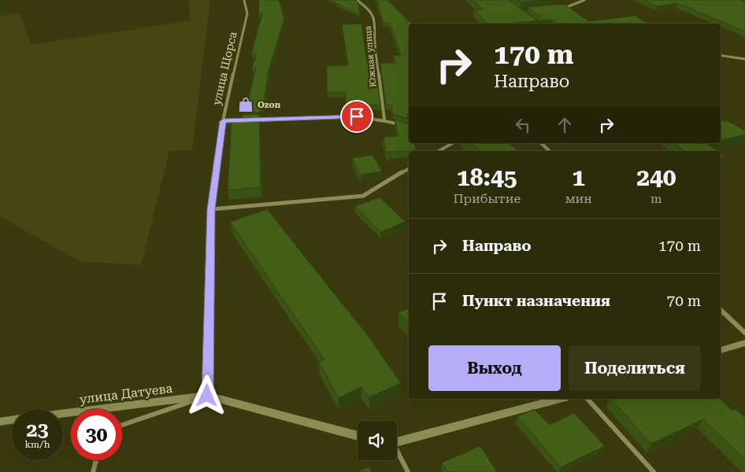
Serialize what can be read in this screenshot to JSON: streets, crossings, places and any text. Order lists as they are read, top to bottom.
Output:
{
  "streets": {
    "street": ["Южная улица", "улица Щорса", "улица Датуева"]
  },
  "crossings": [
    ["улица Щорса", "улица Датуева"]
  ],
  "places": {
    "shop": ["Ozon"]
  },
  "page": {
    "turn": ["170 m", "Направо"],
    "eta": [
      "18:45",
      "Прибытие",
      "1",
      "мин",
      "240",
      "m"
    ],
    "list": [
      {
        "name": "Направо",
        "value": "170 m"
      },
      {
        "name": "Пункт назначения",
        "value": "70 m"
      }
    ],
    "buttons": ["Выход", "Поделиться"],
    "speed": "23 km/h",
    "limit": "30"
  }
}
